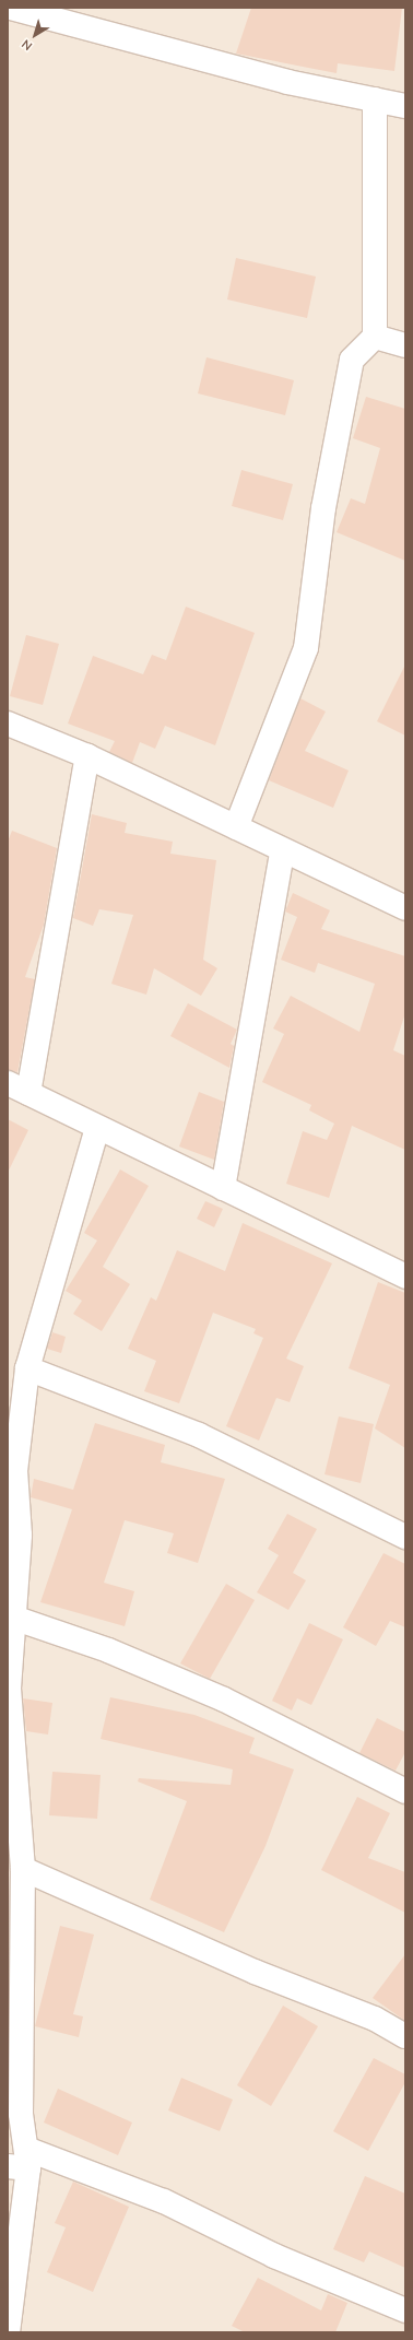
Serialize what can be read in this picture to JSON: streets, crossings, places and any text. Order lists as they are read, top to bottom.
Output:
{
  "north": "bottom left"
}
